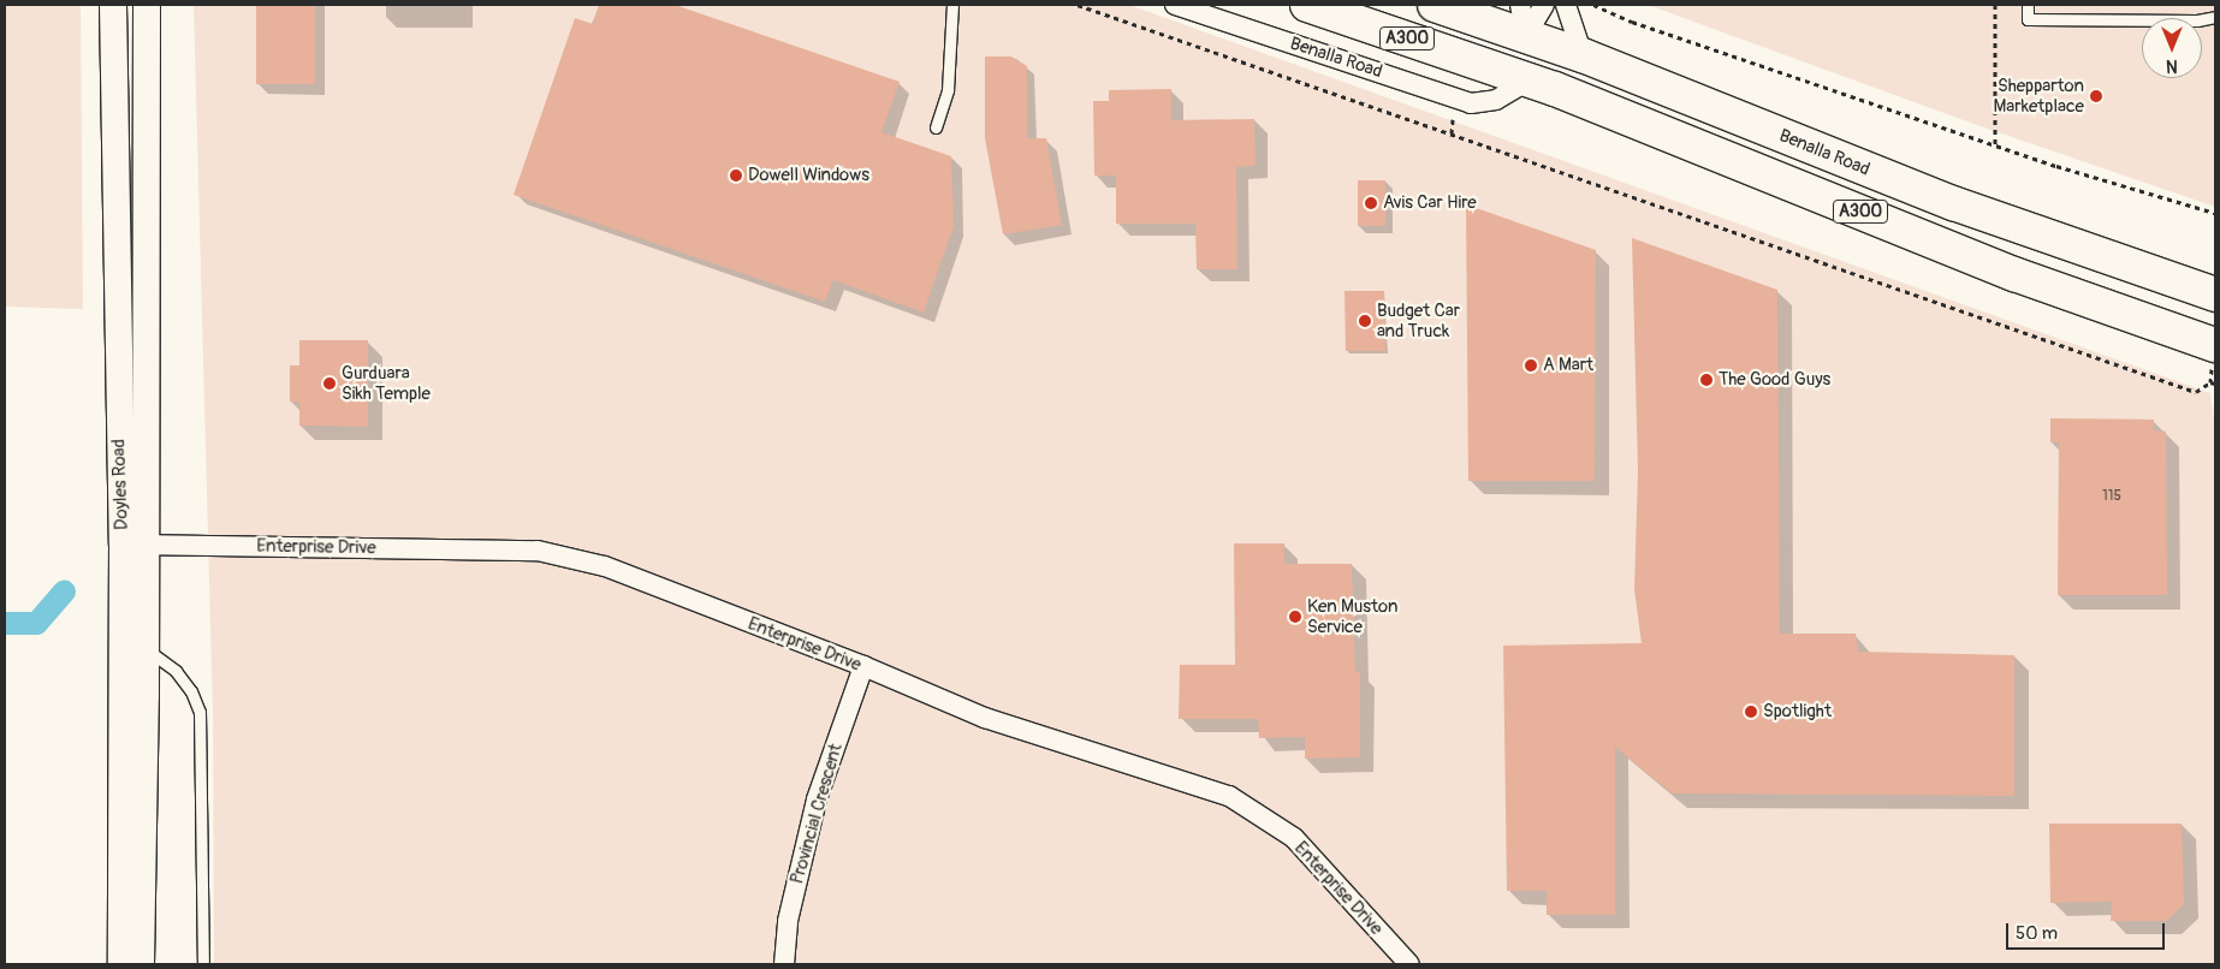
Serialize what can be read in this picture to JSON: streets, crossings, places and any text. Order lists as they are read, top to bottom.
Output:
{
  "streets": {
    "highway": ["A300", "Benalla Road"],
    "main road": ["Doyles Road"],
    "street": ["Enterprise Drive", "Provincial Crescent"]
  },
  "crossings": [
    ["A300", "Benalla Road"],
    ["Doyles Road", "Enterprise Drive"],
    ["Enterprise Drive", "Provincial Crescent"]
  ],
  "places": [
    "Shepparton Marketplace",
    "Dowell Windows",
    "Avis Car Hire",
    "Budget Car and Truck",
    "A Mart",
    "The Good Guys",
    "Gurduara Sikh Temple",
    "Ken Muston Service",
    "Spotlight"
  ],
  "house_numbers": ["115"],
  "scale_bar": "50 m",
  "north": "bottom"
}
